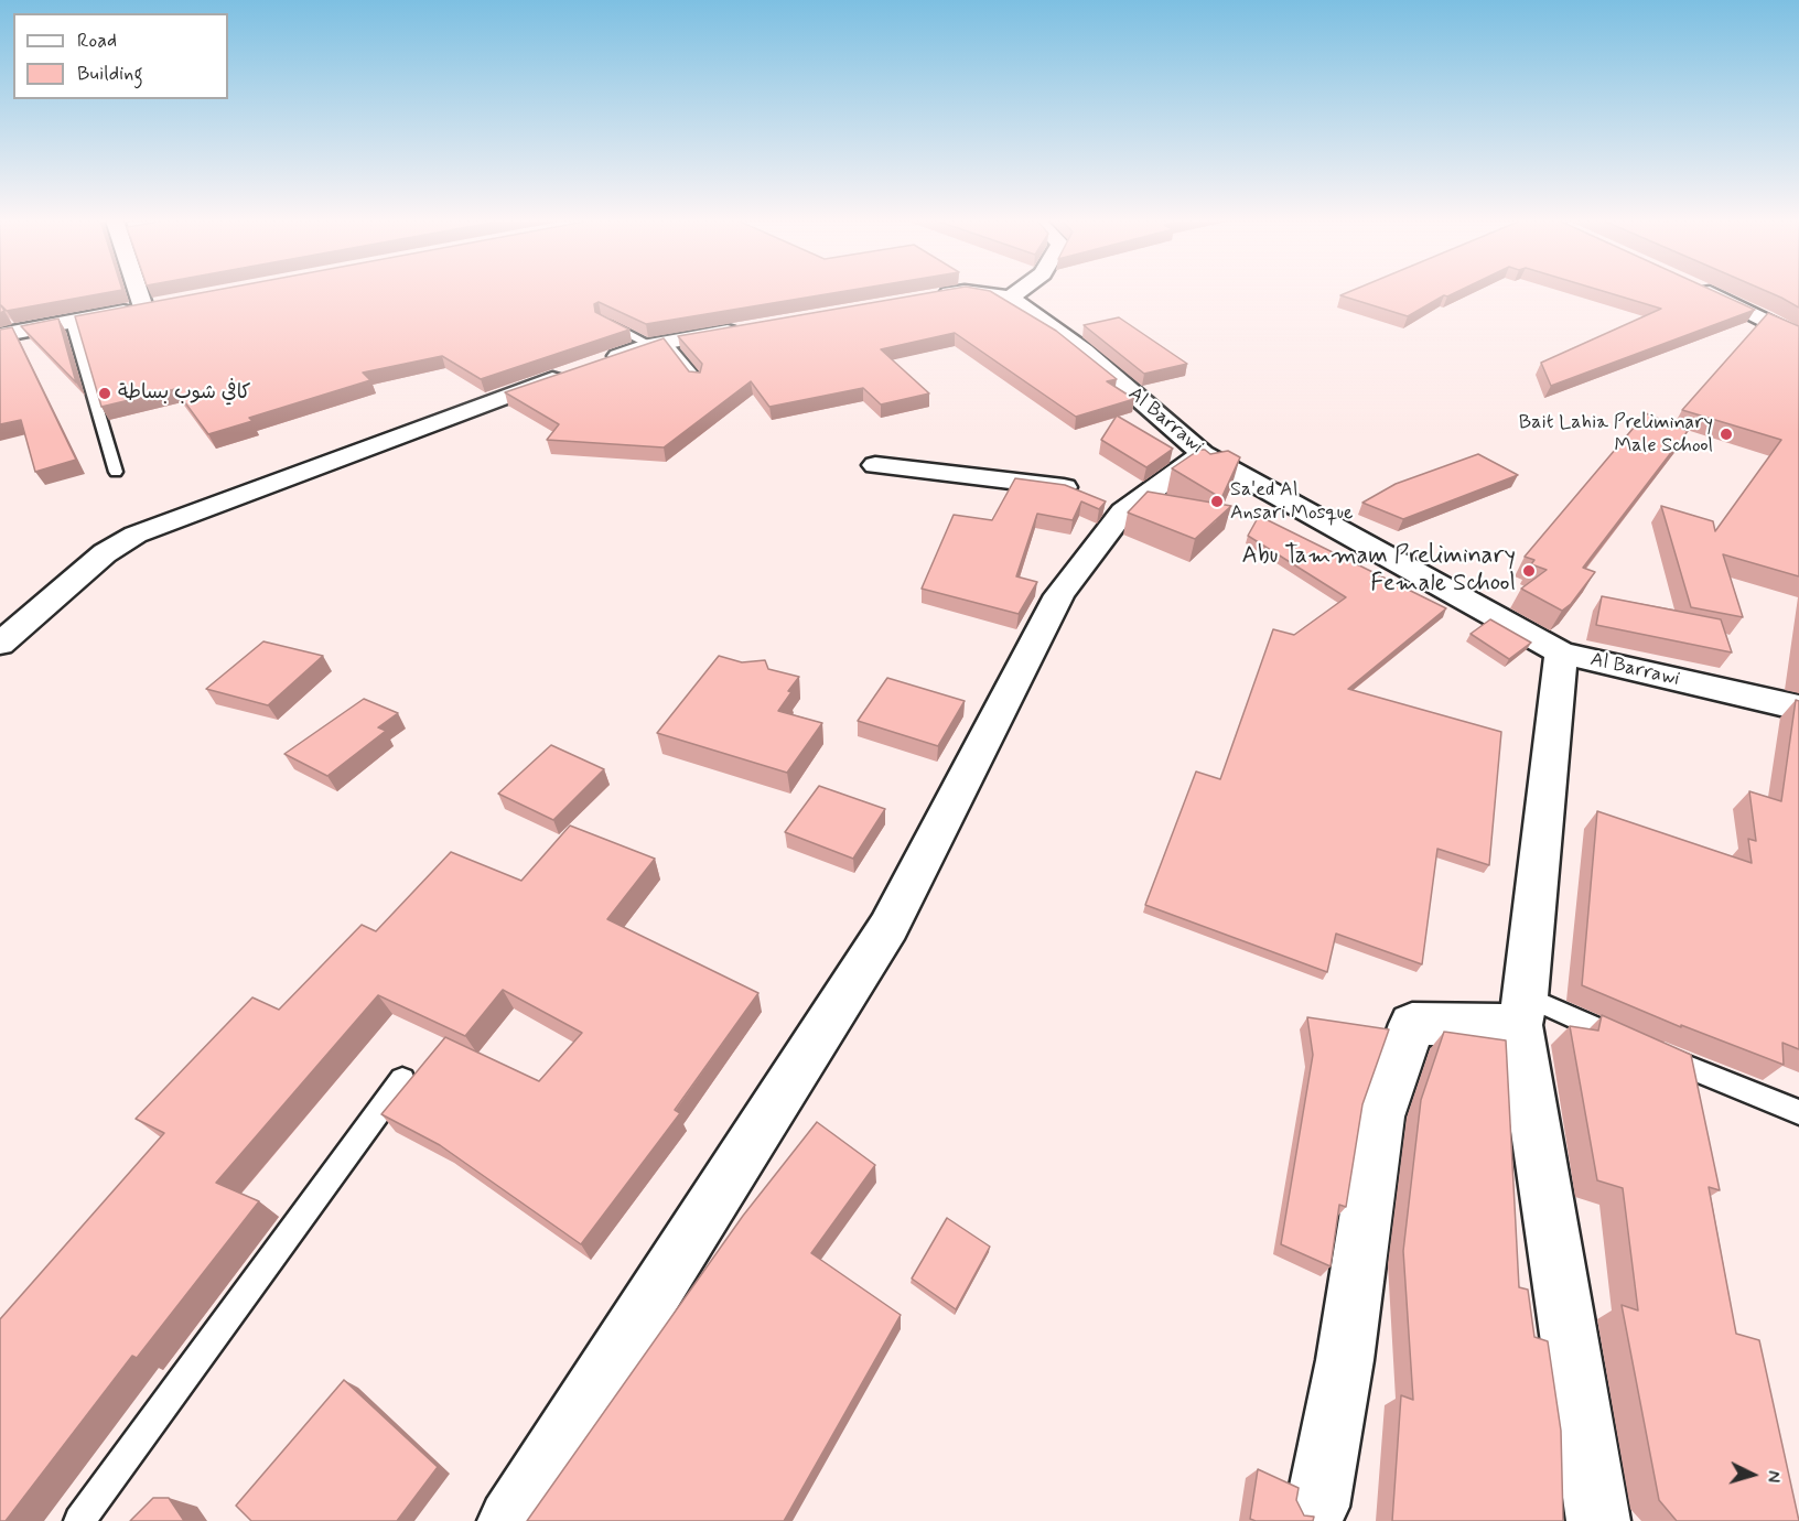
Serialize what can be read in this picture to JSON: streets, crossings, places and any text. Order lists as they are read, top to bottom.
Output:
{
  "streets": {
    "street": ["Al Barrawi"]
  },
  "places": [
    "كافي شوب بساطة",
    "Bait Lahia Preliminary Male School",
    "Sa'ed Al Ansari Mosque",
    "Abu Tammam Preliminary Female School"
  ],
  "legend": ["Road", "Building"],
  "north": "right"
}
